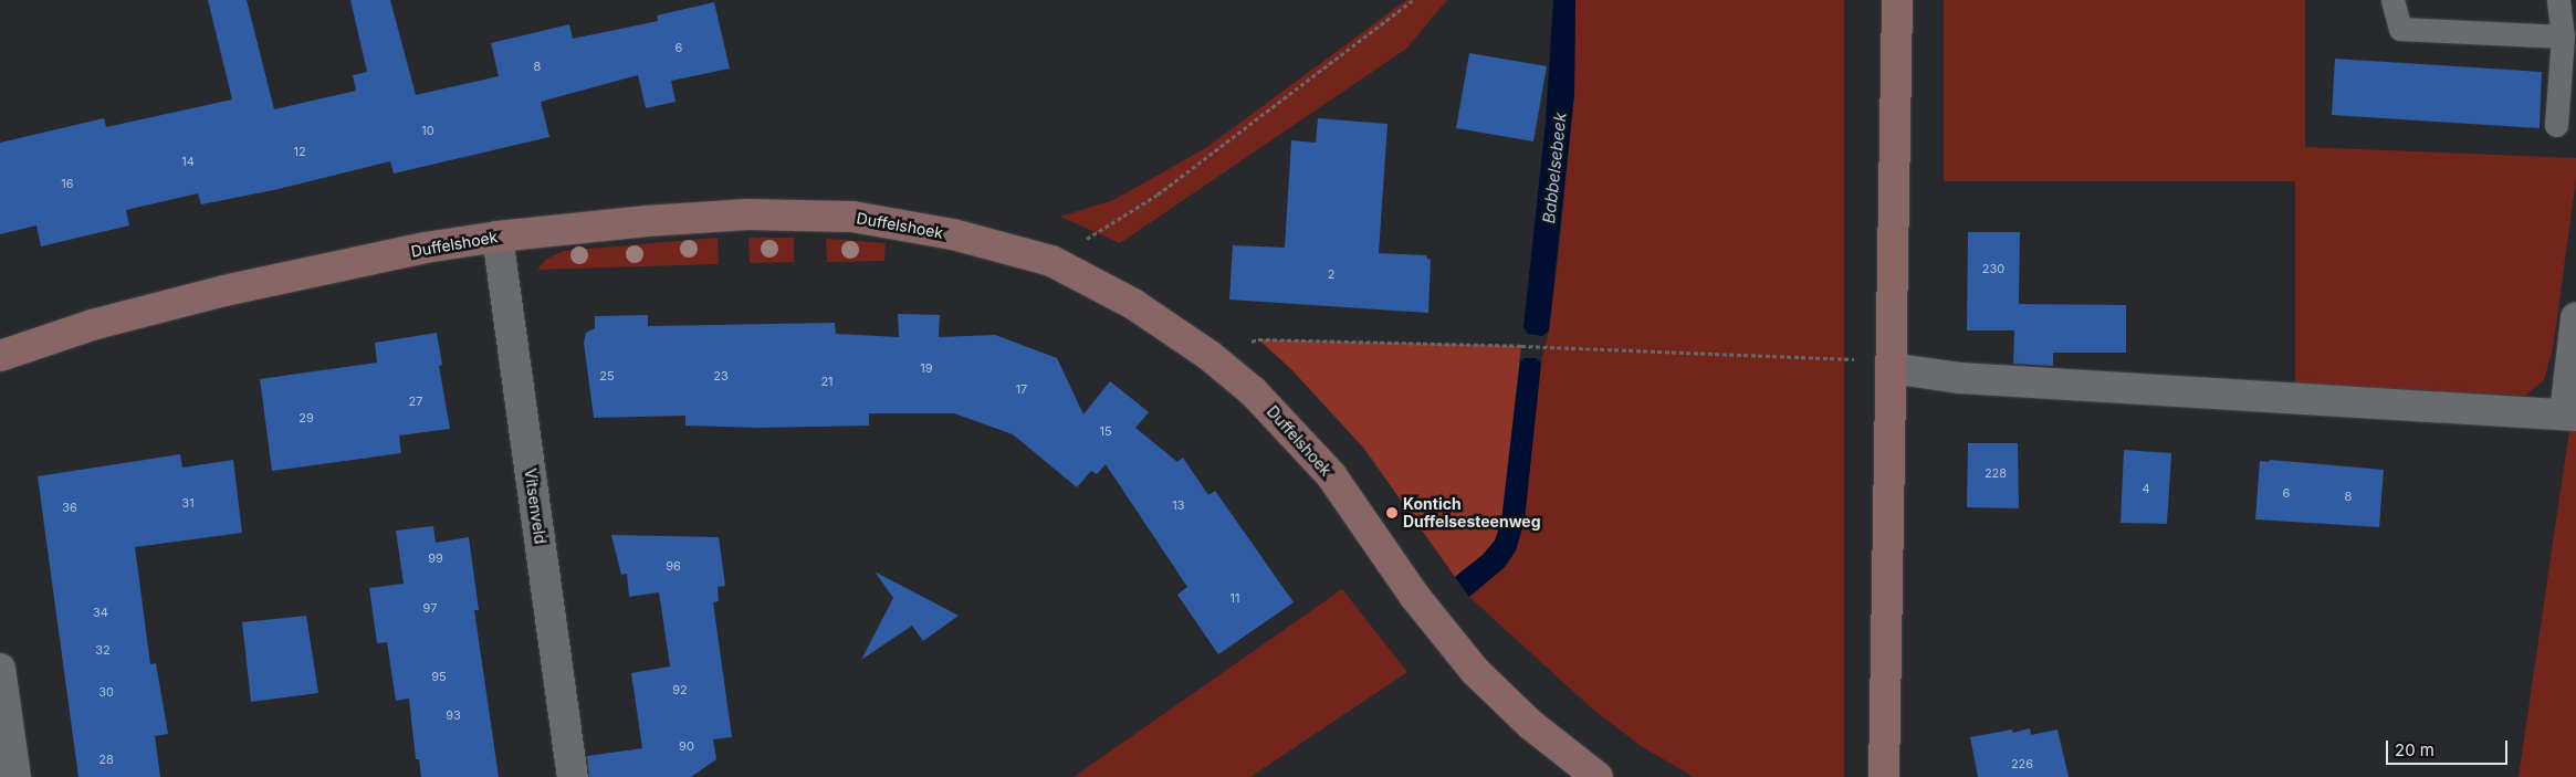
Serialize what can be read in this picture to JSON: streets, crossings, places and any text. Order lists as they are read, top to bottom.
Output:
{
  "streets": {
    "street": ["Duffelshoek", "Vitsenveld"]
  },
  "crossings": [
    ["Duffelshoek", "Vitsenveld"]
  ],
  "water": ["Babbelsebeek"],
  "places": ["Kontich Duffelsesteenweg"],
  "house_numbers": [
    "6",
    "8",
    "10",
    "12",
    "14",
    "16",
    "230",
    "2",
    "19",
    "25",
    "23",
    "21",
    "17",
    "27",
    "29",
    "15",
    "228",
    "4",
    "6",
    "8",
    "31",
    "13",
    "36",
    "99",
    "96",
    "11",
    "97",
    "34",
    "32",
    "95",
    "92",
    "30",
    "93",
    "90",
    "28",
    "226"
  ],
  "scale_bar": "20 m"
}
